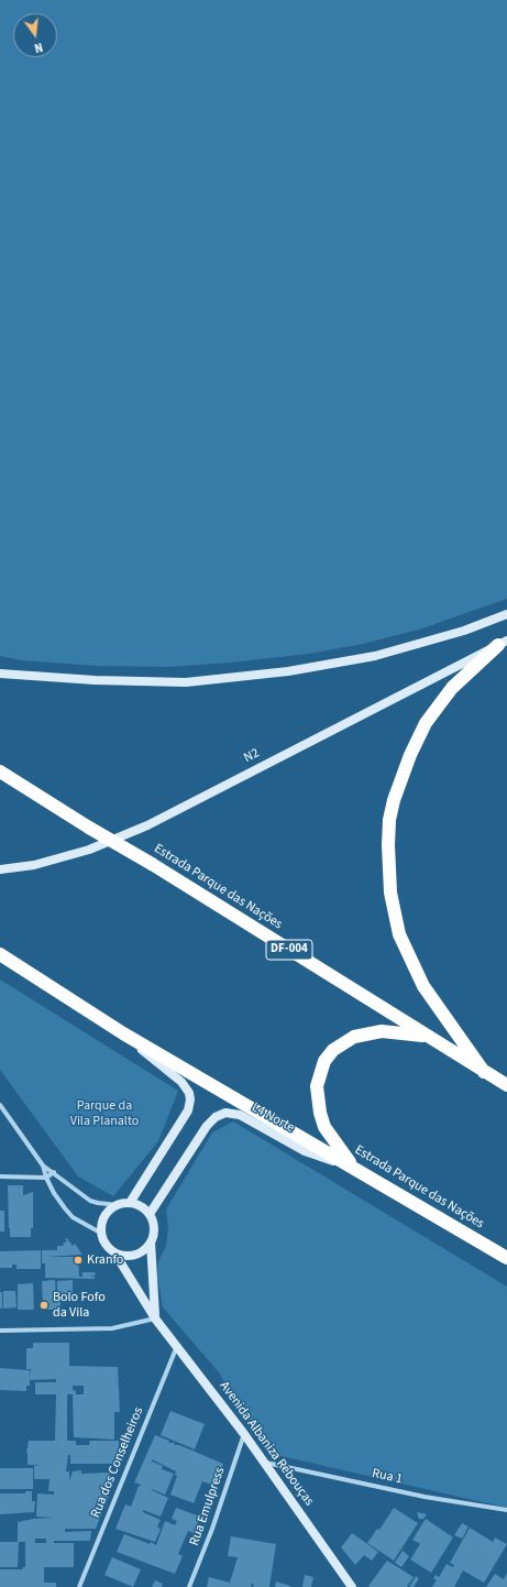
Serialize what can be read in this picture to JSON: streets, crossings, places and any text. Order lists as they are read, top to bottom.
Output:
{
  "streets": {
    "highway": ["Estrada Parque das Nações", "DF-004"],
    "street": [
      "N2",
      "L4 Norte",
      "Avenida Albaniza Rebouças",
      "Rua dos Conselheiros",
      "Rua 1",
      "Rua Emulpress"
    ]
  },
  "crossings": [
    ["Estrada Parque das Nações", "L4 Norte"],
    ["Avenida Albaniza Rebouças", "Rua dos Conselheiros"],
    ["Avenida Albaniza Rebouças", "Rua 1"],
    ["Avenida Albaniza Rebouças", "Rua Emulpress"]
  ],
  "parks": ["Parque da Vila Planalto"],
  "places": ["Kranfo", "Bolo Fofo da Vila"],
  "north": "bottom"
}
